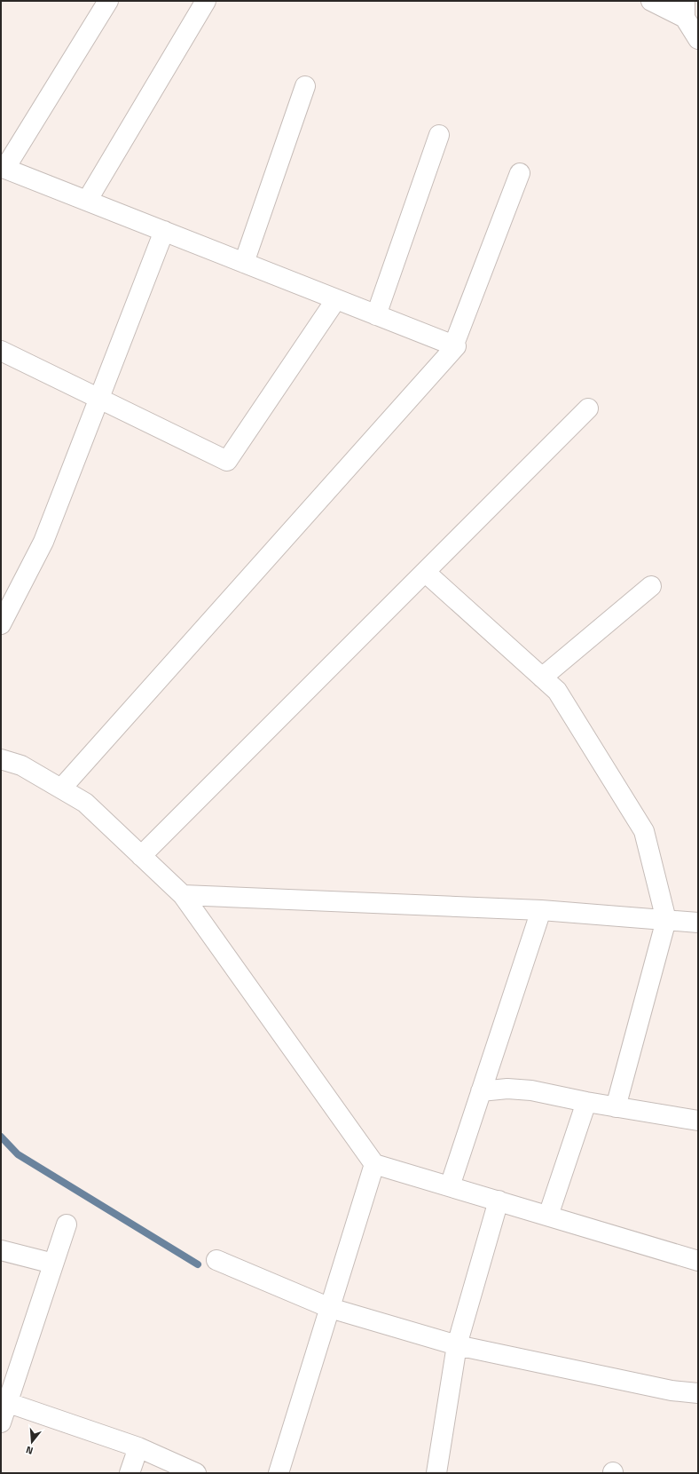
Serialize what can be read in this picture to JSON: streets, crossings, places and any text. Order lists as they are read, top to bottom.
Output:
{
  "north": "bottom"
}
